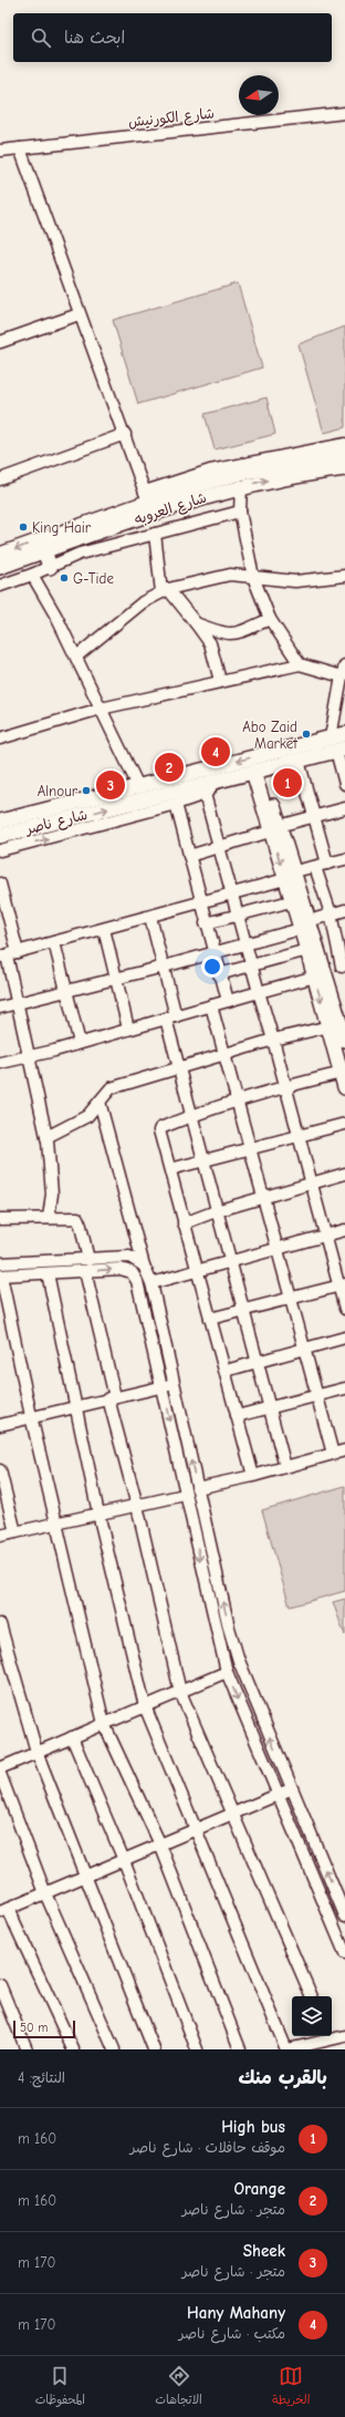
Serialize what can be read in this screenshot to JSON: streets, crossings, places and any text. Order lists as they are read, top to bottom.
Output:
{
  "streets": {
    "main road": ["شارع العروبه", "شارع ناصر"],
    "street": ["شارع الكورنيش"]
  },
  "places": [
    "King Hair",
    "G-Tide",
    "Abo Zaid Market",
    "Alnour"
  ],
  "scale_bar": "50 m",
  "north": "left",
  "page": {
    "search": "ابحث هنا",
    "pins": [
      "4",
      "2",
      "1",
      "3"
    ],
    "scale": "50 m",
    "heading": ["بالقرب منك", "النتائج: 4"],
    "list": [
      {
        "mark": "1",
        "name": "High bus",
        "note": "موقف حافلات · شارع ناصر",
        "value": "160 m"
      },
      {
        "mark": "2",
        "name": "Orange",
        "note": "متجر · شارع ناصر",
        "value": "160 m"
      },
      {
        "mark": "3",
        "name": "Sheek",
        "note": "متجر · شارع ناصر",
        "value": "170 m"
      },
      {
        "mark": "4",
        "name": "Hany Mahany",
        "note": "مكتب · شارع ناصر",
        "value": "170 m"
      }
    ],
    "nav": ["الخريطة", "الاتجاهات", "المحفوظات"]
  }
}
